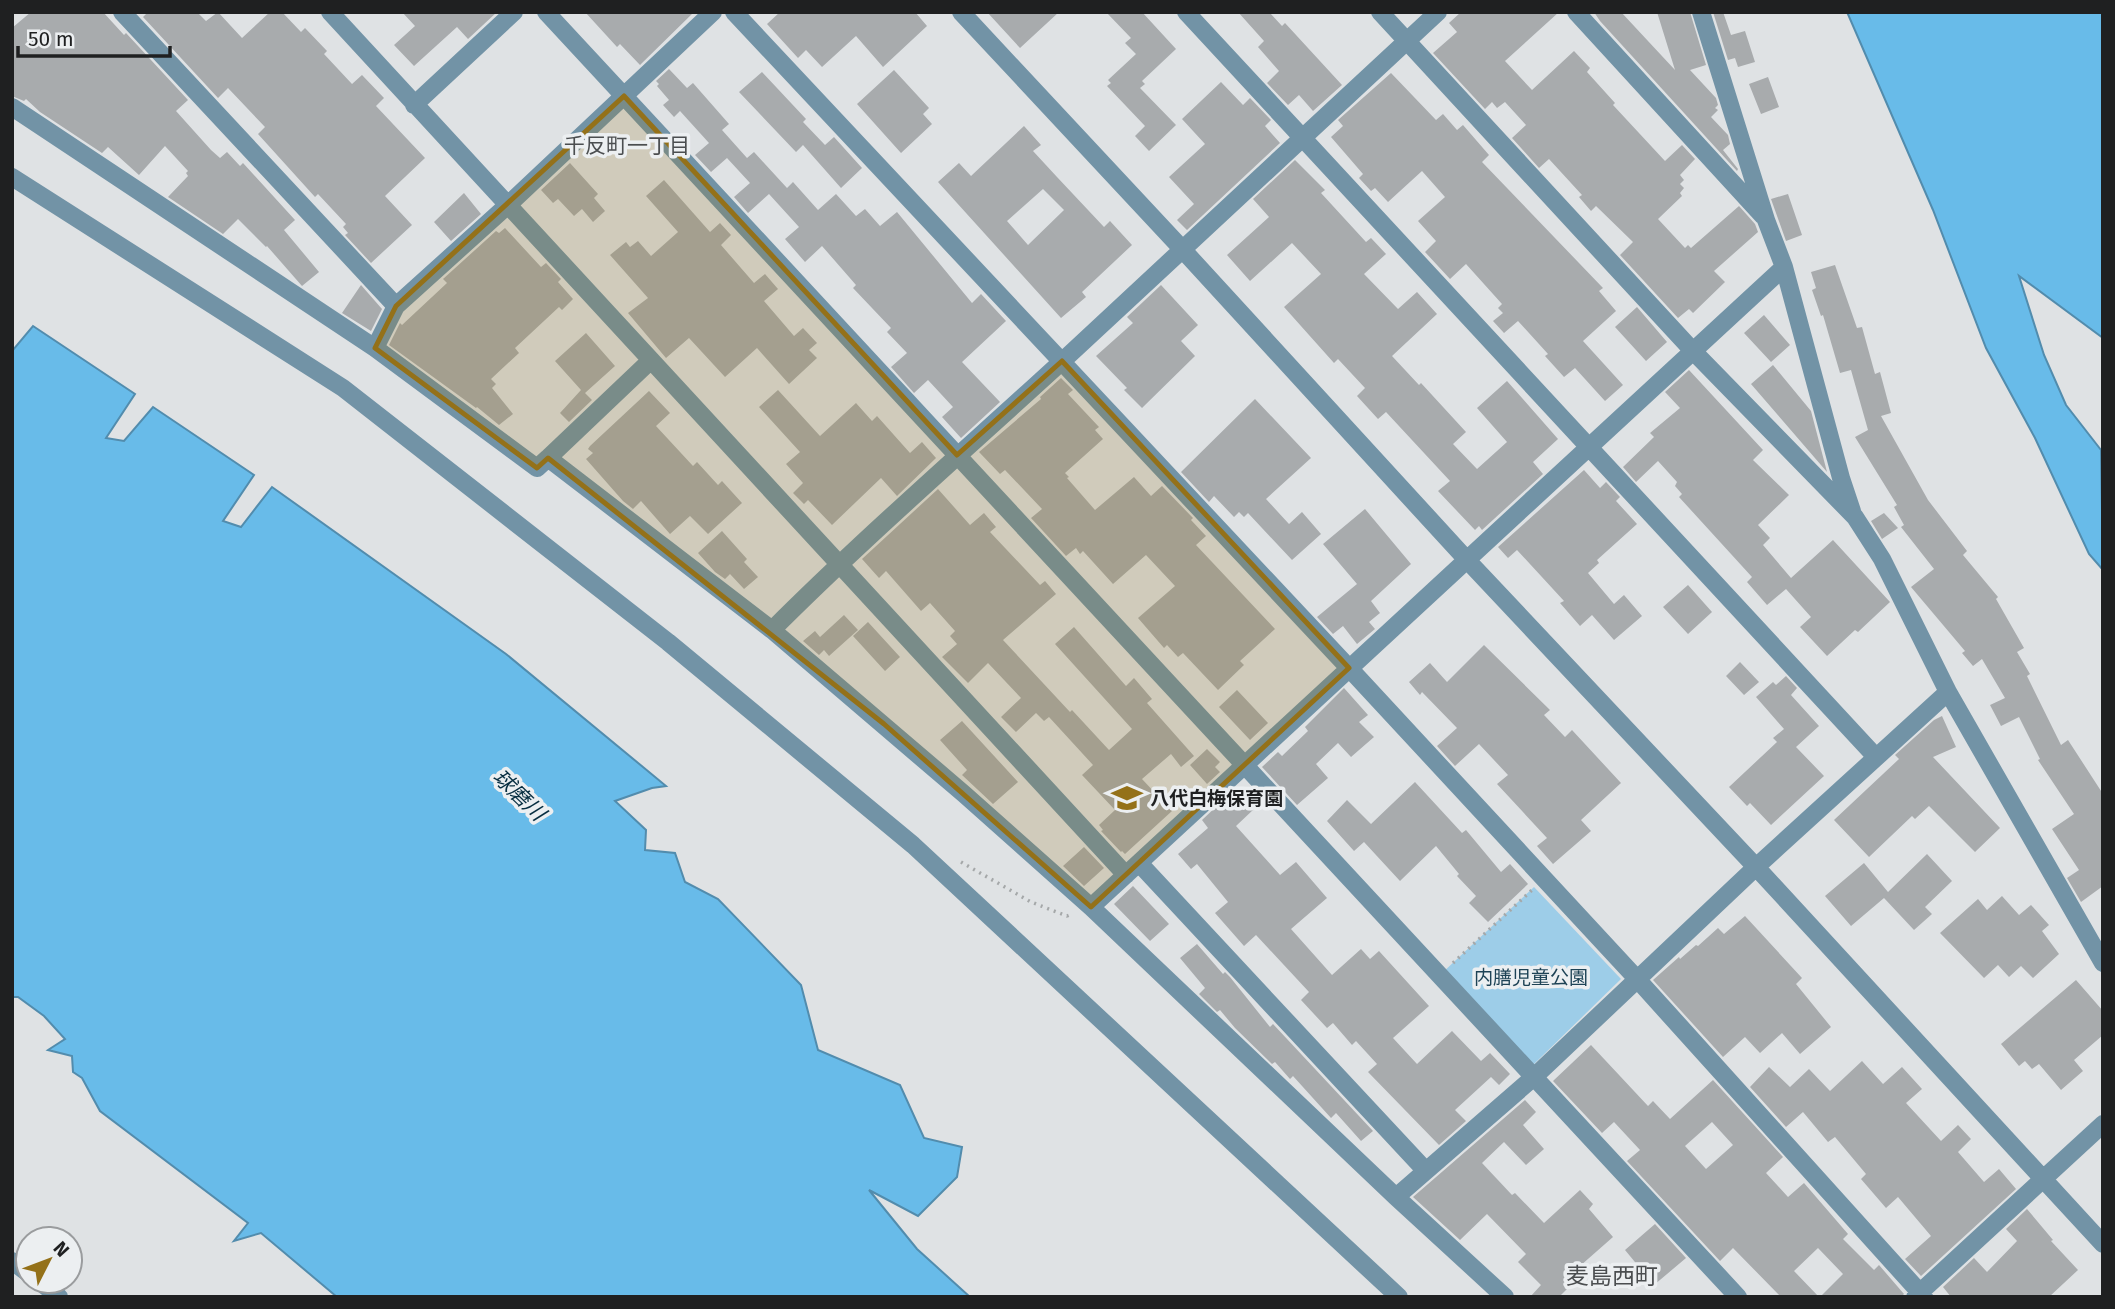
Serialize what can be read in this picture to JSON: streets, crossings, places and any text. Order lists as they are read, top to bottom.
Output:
{
  "districts": ["千反町一丁目", "麦島西町"],
  "water": ["球磨川"],
  "parks": ["内膳児童公園"],
  "places": {
    "school or university": ["八代白梅保育園"]
  },
  "scale_bar": "50 m",
  "north": "top right"
}
